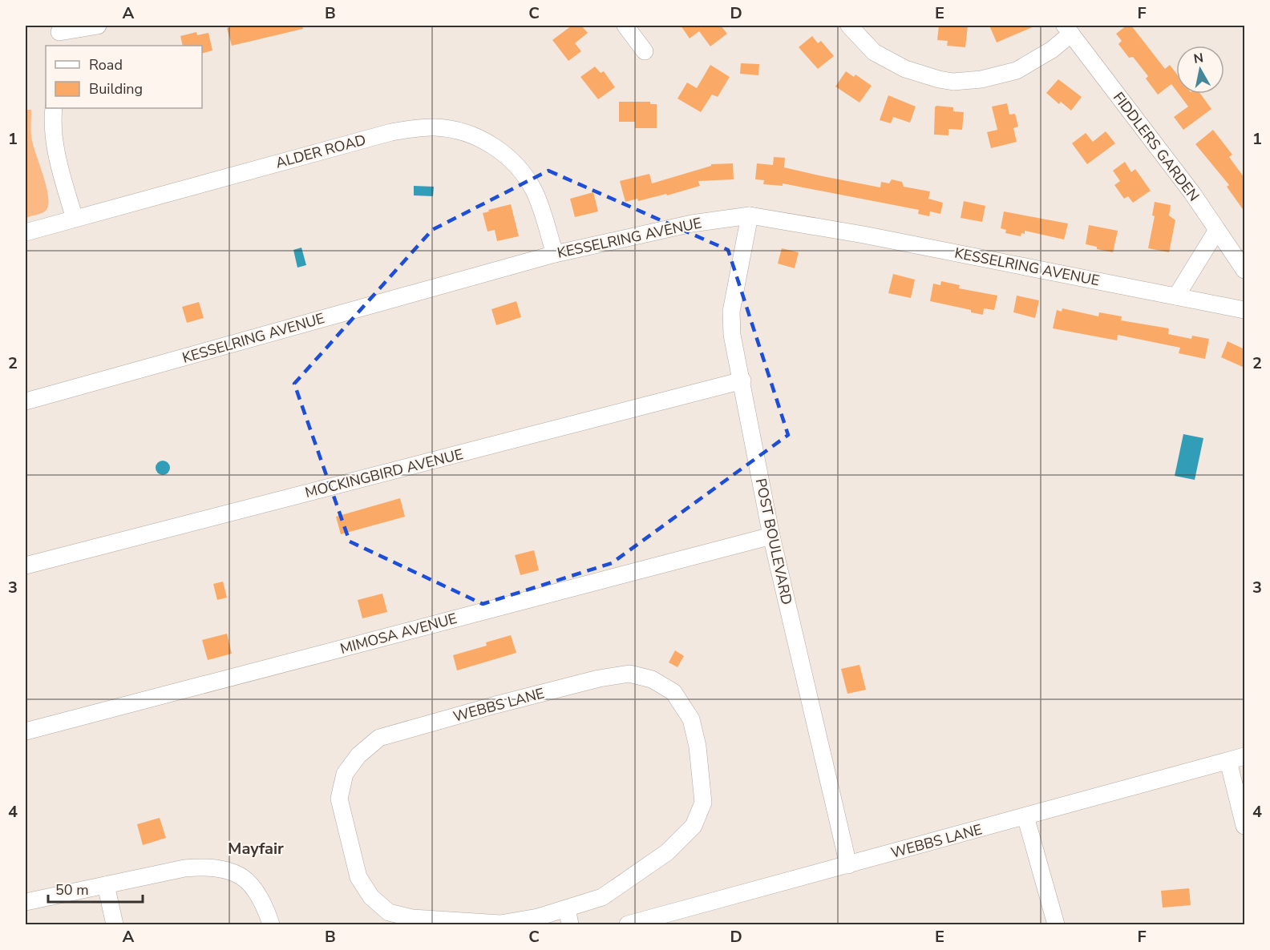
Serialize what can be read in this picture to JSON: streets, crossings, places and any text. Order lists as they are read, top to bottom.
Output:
{
  "streets": {
    "street": [
      "FIDDLERS GARDEN",
      "ALDER ROAD",
      "KESSELRING AVENUE",
      "MOCKINGBIRD AVENUE",
      "POST BOULEVARD",
      "MIMOSA AVENUE",
      "WEBBS LANE"
    ]
  },
  "crossings": [
    ["ALDER ROAD", "KESSELRING AVENUE"],
    ["KESSELRING AVENUE", "POST BOULEVARD"],
    ["MOCKINGBIRD AVENUE", "POST BOULEVARD"],
    ["POST BOULEVARD", "MIMOSA AVENUE"],
    ["POST BOULEVARD", "WEBBS LANE"]
  ],
  "districts": ["Mayfair"],
  "legend": ["Road", "Building"],
  "scale_bar": "50 m",
  "north": "top",
  "grid": {
    "columns": [
      "A",
      "B",
      "C",
      "D",
      "E",
      "F"
    ],
    "rows": [
      "1",
      "2",
      "3",
      "4"
    ]
  }
}
